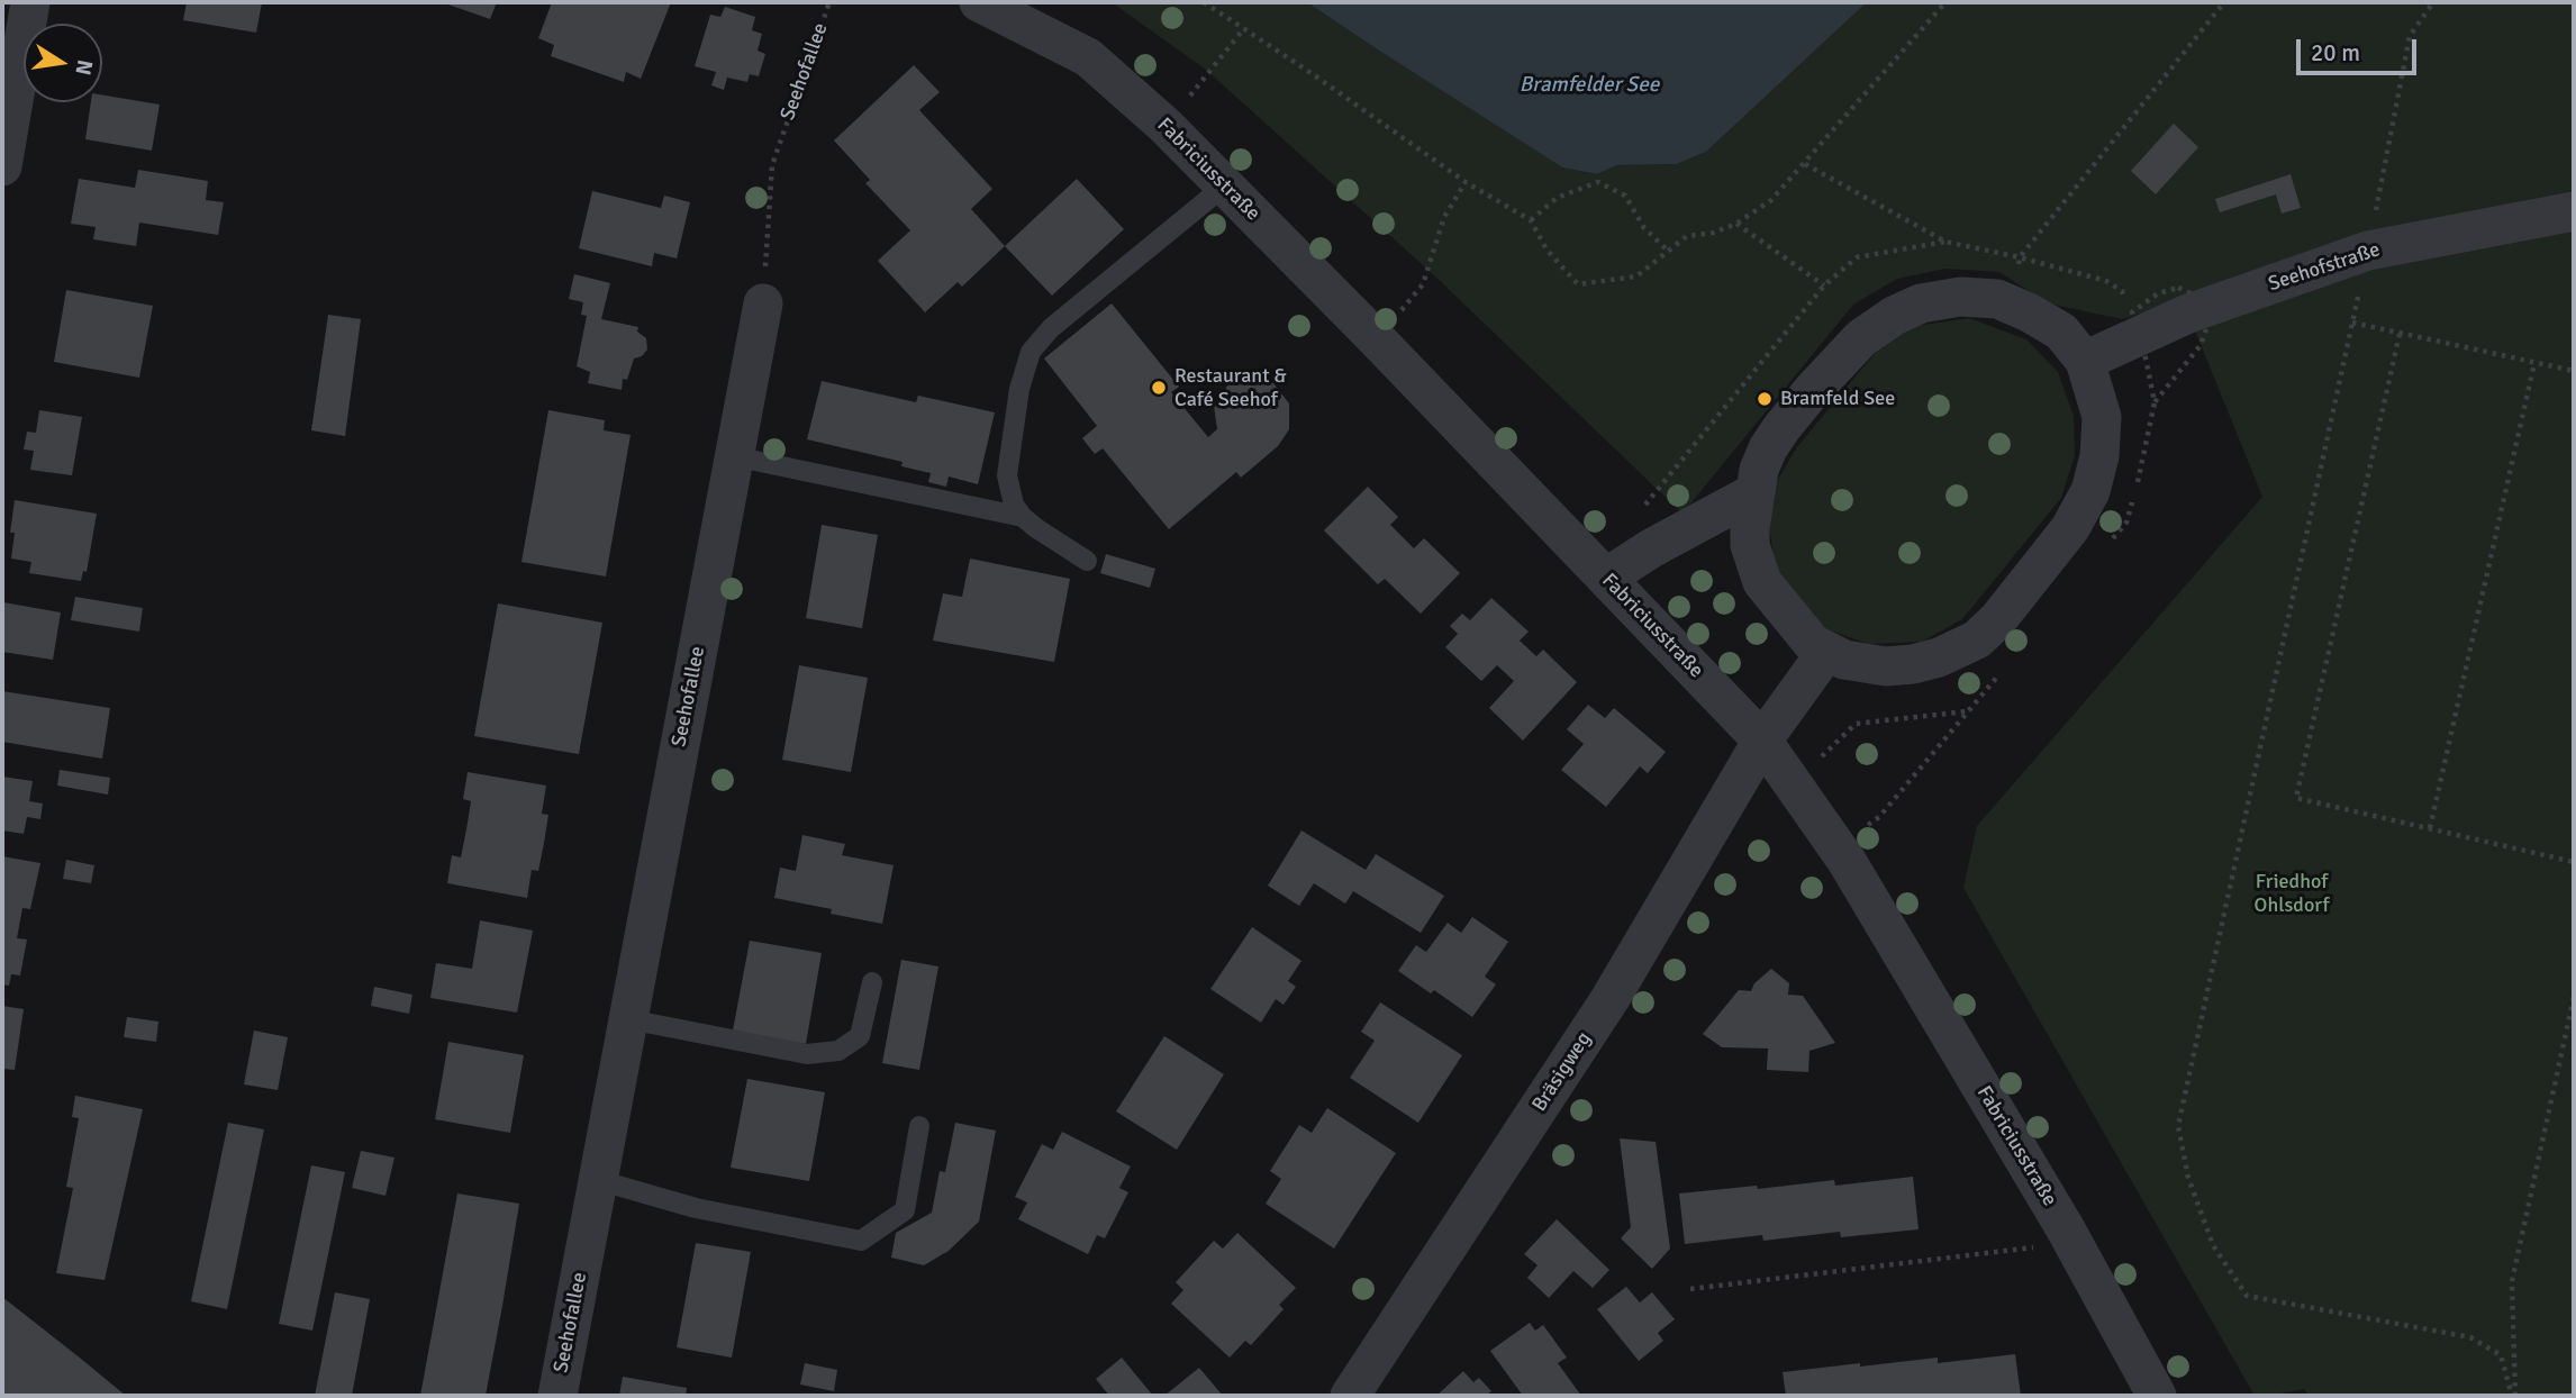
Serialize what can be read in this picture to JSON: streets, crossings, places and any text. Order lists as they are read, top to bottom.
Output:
{
  "streets": {
    "street": [
      "Seehofallee",
      "Fabriciusstraße",
      "Seehofstraße",
      "Bräsigweg"
    ]
  },
  "crossings": [
    ["Fabriciusstraße", "Bräsigweg"]
  ],
  "water": ["Bramfelder See"],
  "parks": ["Friedhof Ohlsdorf"],
  "places": ["Restaurant & Café Seehof", "Bramfeld See"],
  "scale_bar": "20 m",
  "north": "right"
}
